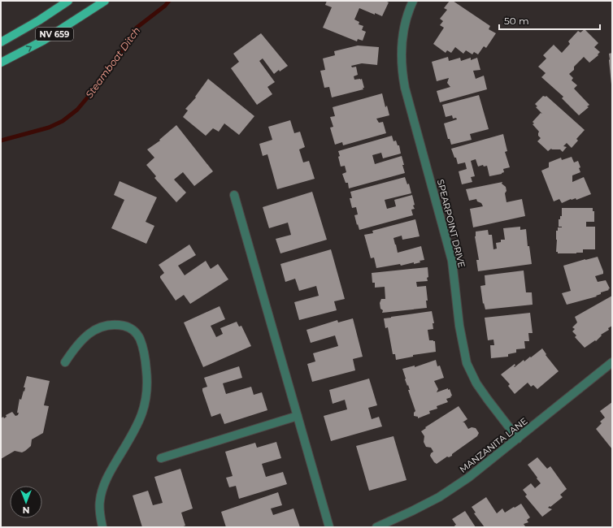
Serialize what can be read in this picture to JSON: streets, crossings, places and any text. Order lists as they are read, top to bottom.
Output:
{
  "streets": {
    "main road": ["NV 659"],
    "street": ["SPEARPOINT DRIVE", "MANZANITA LANE"]
  },
  "crossings": [
    ["SPEARPOINT DRIVE", "MANZANITA LANE"]
  ],
  "water": ["Steamboat Ditch"],
  "scale_bar": "50 m",
  "north": "bottom"
}
